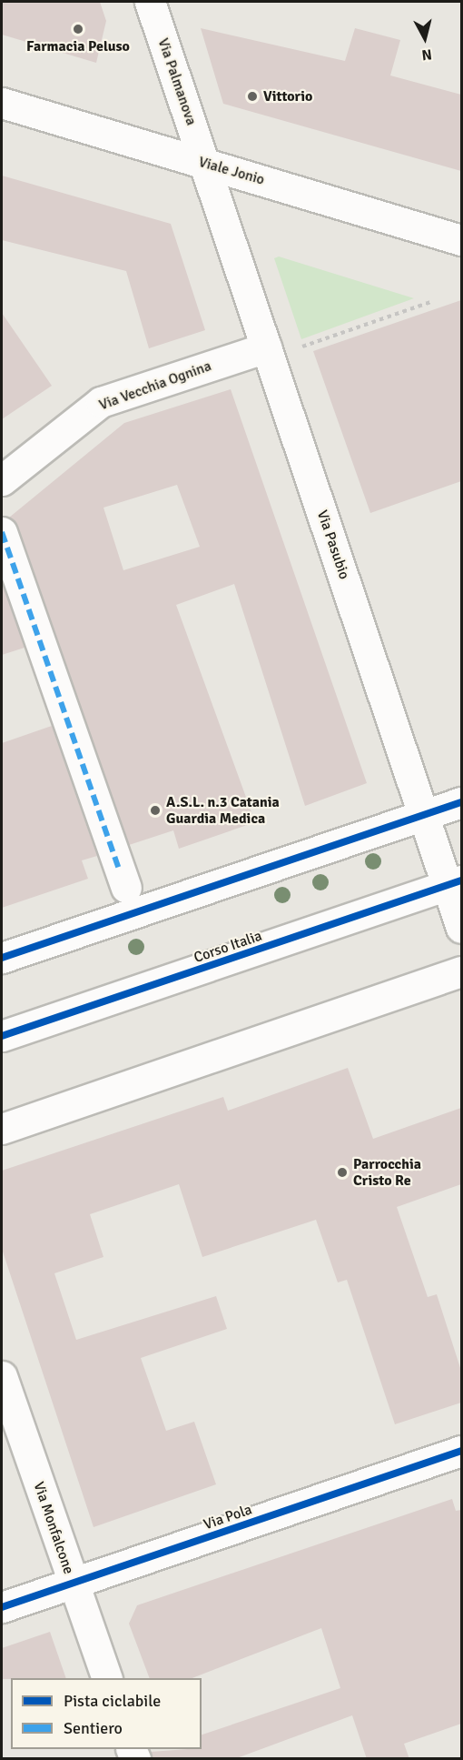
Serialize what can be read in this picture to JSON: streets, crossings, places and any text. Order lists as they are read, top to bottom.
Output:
{
  "streets": {
    "main road": [
      "Via Palmanova",
      "Viale Jonio",
      "Via Vecchia Ognina",
      "Via Pasubio",
      "Corso Italia",
      "Via Pola",
      "Via Monfalcone"
    ]
  },
  "crossings": [
    ["Via Palmanova", "Viale Jonio"],
    ["Via Palmanova", "Via Pasubio"],
    ["Viale Jonio", "Via Pasubio"],
    ["Via Vecchia Ognina", "Via Pasubio"],
    ["Via Pasubio", "Corso Italia"],
    ["Via Pola", "Via Monfalcone"]
  ],
  "places": [
    "Farmacia Peluso",
    "Vittorio",
    "A.S.L. n.3 Catania Guardia Medica",
    "Parrocchia Cristo Re"
  ],
  "legend": ["Pista ciclabile", "Sentiero"],
  "north": "bottom"
}
